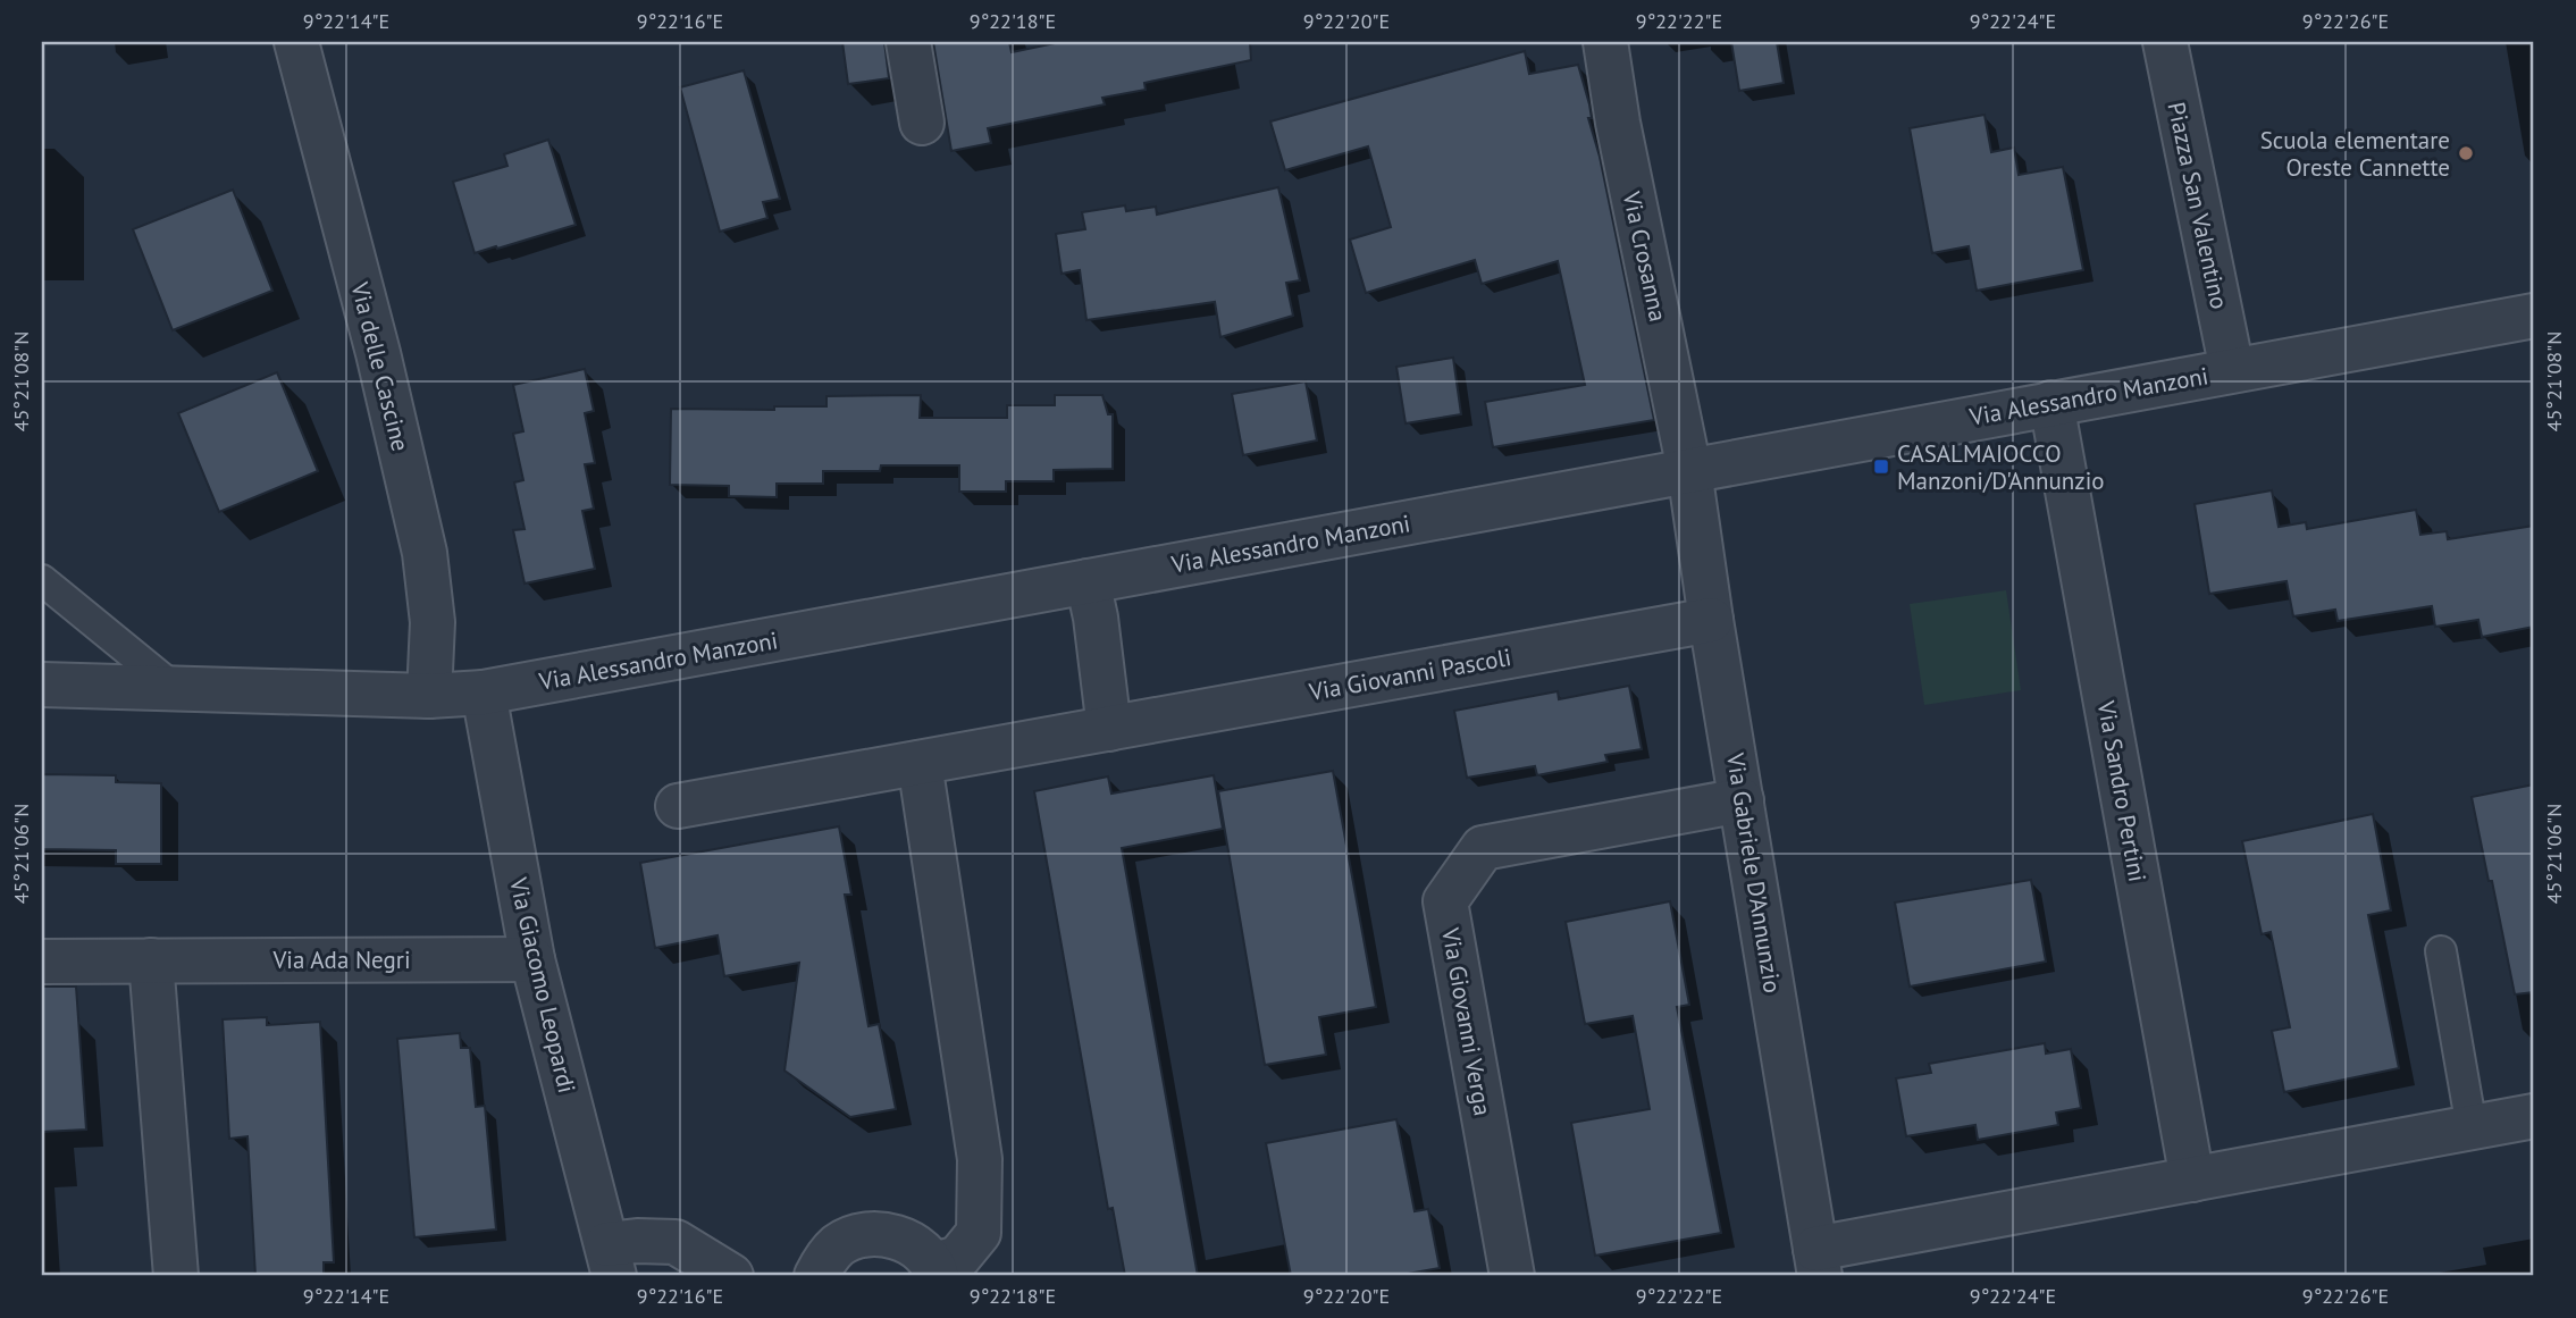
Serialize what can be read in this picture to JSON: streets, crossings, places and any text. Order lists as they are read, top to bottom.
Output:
{
  "streets": {
    "street": [
      "Piazza San Valentino",
      "Via Crosanna",
      "Via delle Cascine",
      "Via Alessandro Manzoni",
      "Via Giovanni Pascoli",
      "Via Sandro Pertini",
      "Via Gabriele D'Annunzio",
      "Via Ada Negri",
      "Via Giacomo Leopardi",
      "Via Giovanni Verga"
    ]
  },
  "crossings": [
    ["Piazza San Valentino", "Via Alessandro Manzoni"],
    ["Via Crosanna", "Via Alessandro Manzoni"],
    ["Via Crosanna", "Via Gabriele D'Annunzio"],
    ["Via delle Cascine", "Via Alessandro Manzoni"],
    ["Via Alessandro Manzoni", "Via Sandro Pertini"],
    ["Via Alessandro Manzoni", "Via Gabriele D'Annunzio"],
    ["Via Alessandro Manzoni", "Via Giacomo Leopardi"],
    ["Via Giovanni Pascoli", "Via Gabriele D'Annunzio"],
    ["Via Gabriele D'Annunzio", "Via Giovanni Verga"],
    ["Via Ada Negri", "Via Giacomo Leopardi"]
  ],
  "places": {
    "other": ["Scuola elementare Oreste Cannette"],
    "transit": ["CASALMAIOCCO Manzoni/D'Annunzio"]
  },
  "coordinates": [
    "9°22'14\"E",
    "9°22'16\"E",
    "9°22'18\"E",
    "9°22'20\"E",
    "9°22'22\"E",
    "9°22'24\"E",
    "9°22'26\"E",
    "45°21'08\"N",
    "45°21'06\"N"
  ]
}
